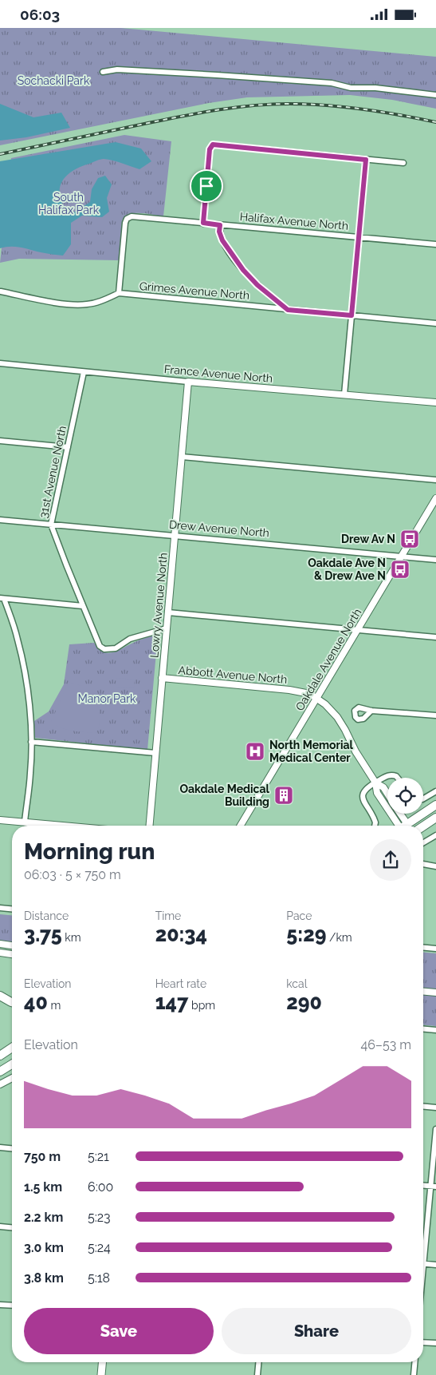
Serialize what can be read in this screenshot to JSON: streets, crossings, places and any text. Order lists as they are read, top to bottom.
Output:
{
  "streets": {
    "street": [
      "Halifax Avenue North",
      "Grimes Avenue North",
      "France Avenue North",
      "31st Avenue North",
      "Drew Avenue North",
      "Lowry Avenue North",
      "Oakdale Avenue North",
      "Abbott Avenue North"
    ]
  },
  "crossings": [
    ["Halifax Avenue North", "Grimes Avenue North"],
    ["France Avenue North", "31st Avenue North"],
    ["France Avenue North", "Lowry Avenue North"],
    ["31st Avenue North", "Drew Avenue North"],
    ["31st Avenue North", "Lowry Avenue North"],
    ["Drew Avenue North", "Lowry Avenue North"],
    ["Drew Avenue North", "Oakdale Avenue North"],
    ["Lowry Avenue North", "Abbott Avenue North"],
    ["Oakdale Avenue North", "Abbott Avenue North"]
  ],
  "parks": ["Sochacki Park", "South Halifax Park", "Manor Park"],
  "places": {
    "bus stop": ["Drew Av N", "Oakdale Ave N & Drew Ave N"],
    "hospital": ["North Memorial Medical Center"],
    "building": ["Oakdale Medical Building"]
  },
  "page": {
    "status": "06:03",
    "heading": ["Morning run", "06:03 · 5 × 750 m"],
    "stats": [
      ["Distance", "3.75 km"],
      ["Time", "20:34"],
      ["Pace", "5:29 /km"],
      ["Elevation", "40 m"],
      ["Heart rate", "147 bpm"],
      ["kcal", "290"]
    ],
    "chart": ["Elevation", "46–53 m"],
    "list": [
      {
        "name": "750 m",
        "note": "5:21"
      },
      {
        "name": "1.5 km",
        "note": "6:00"
      },
      {
        "name": "2.2 km",
        "note": "5:23"
      },
      {
        "name": "3.0 km",
        "note": "5:24"
      },
      {
        "name": "3.8 km",
        "note": "5:18"
      }
    ],
    "buttons": ["Save", "Share"]
  }
}
